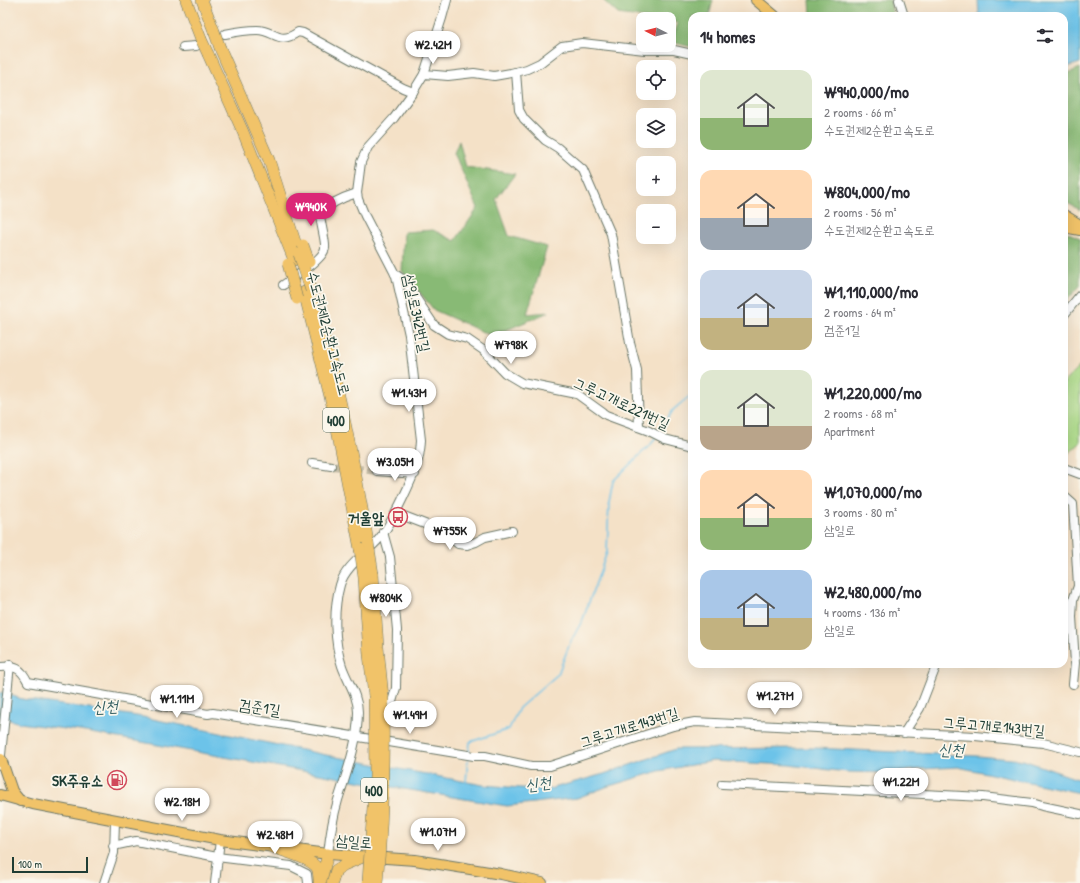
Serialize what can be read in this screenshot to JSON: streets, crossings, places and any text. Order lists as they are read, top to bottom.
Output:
{
  "streets": {
    "highway": ["수도권제2순환고속도로", "400"],
    "main road": ["삼일로"],
    "street": [
      "삼일로342번길",
      "그루고개로221번길",
      "검준1길",
      "그루고개로143번길"
    ]
  },
  "crossings": [
    ["삼일로342번길", "그루고개로221번길"],
    ["삼일로342번길", "검준1길"],
    ["삼일로342번길", "그루고개로143번길"],
    ["삼일로342번길", "삼일로"],
    ["검준1길", "그루고개로143번길"]
  ],
  "water": ["신천"],
  "places": {
    "bus stop": ["거울앞"],
    "fuel station": ["SK주유소"]
  },
  "scale_bar": "100 m",
  "north": "left",
  "page": {
    "map_buttons": ["+", "−"],
    "heading": "14 homes",
    "price": [
      "₩2.42M",
      "₩940K",
      "₩798K",
      "₩1.43M",
      "₩3.05M",
      "₩755K",
      "₩804K",
      "₩1.27M",
      "₩1.11M",
      "₩1.49M",
      "₩1.22M",
      "₩2.18M",
      "₩1.07M",
      "₩2.48M"
    ],
    "list": [
      {
        "name": "₩940,000/mo",
        "note": "2 rooms · 66 m² · 수도권제2순환고속도로"
      },
      {
        "name": "₩804,000/mo",
        "note": "2 rooms · 56 m² · 수도권제2순환고속도로"
      },
      {
        "name": "₩1,110,000/mo",
        "note": "2 rooms · 64 m² · 검준1길"
      },
      {
        "name": "₩1,220,000/mo",
        "note": "2 rooms · 68 m² · Apartment"
      },
      {
        "name": "₩1,070,000/mo",
        "note": "3 rooms · 80 m² · 삼일로"
      },
      {
        "name": "₩2,480,000/mo",
        "note": "4 rooms · 136 m² · 삼일로"
      }
    ],
    "scale": "100 m"
  }
}
